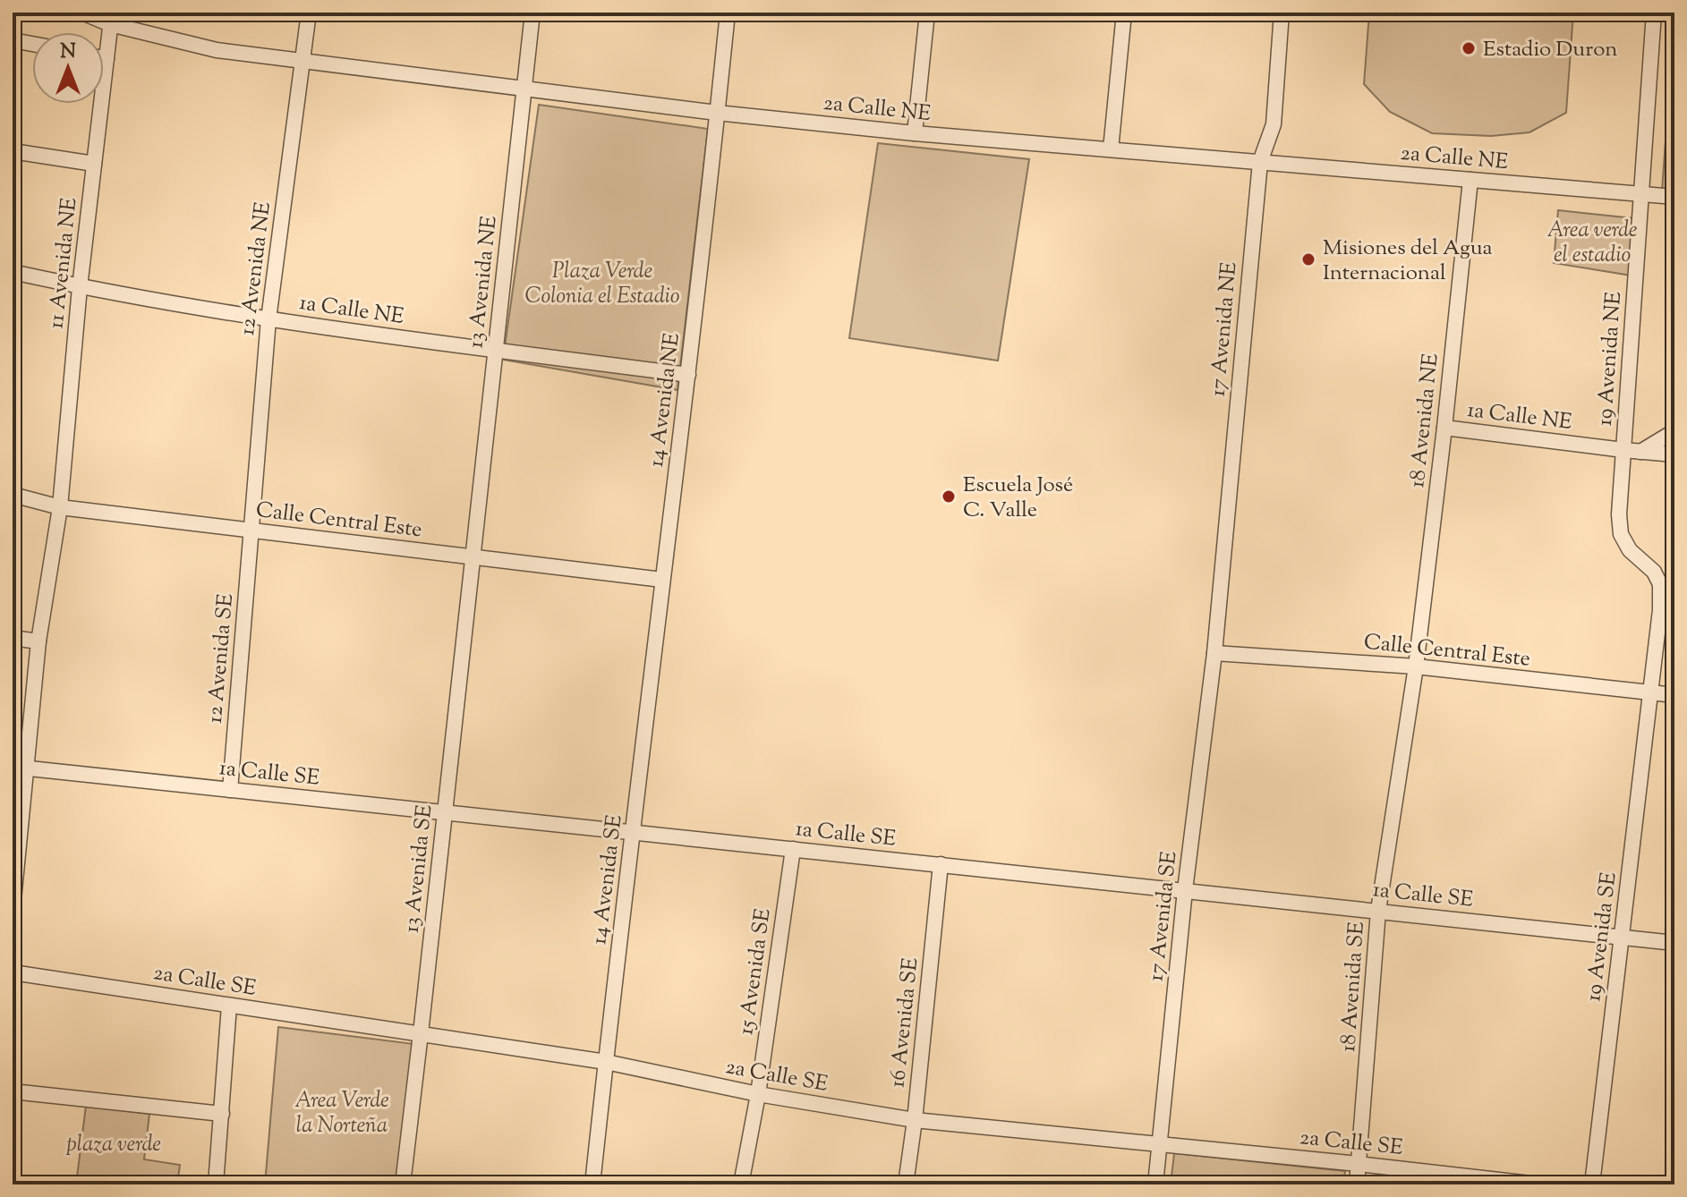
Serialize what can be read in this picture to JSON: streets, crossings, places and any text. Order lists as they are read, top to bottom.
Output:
{
  "streets": {
    "street": [
      "2a Calle NE",
      "11 Avenida NE",
      "12 Avenida NE",
      "13 Avenida NE",
      "1a Calle NE",
      "17 Avenida NE",
      "19 Avenida NE",
      "14 Avenida NE",
      "18 Avenida NE",
      "Calle Central Este",
      "12 Avenida SE",
      "1a Calle SE",
      "13 Avenida SE",
      "14 Avenida SE",
      "17 Avenida SE",
      "19 Avenida SE",
      "15 Avenida SE",
      "2a Calle SE",
      "18 Avenida SE",
      "16 Avenida SE"
    ]
  },
  "crossings": [
    ["2a Calle NE", "11 Avenida NE"],
    ["2a Calle NE", "12 Avenida NE"],
    ["2a Calle NE", "13 Avenida NE"],
    ["2a Calle NE", "17 Avenida NE"],
    ["2a Calle NE", "19 Avenida NE"],
    ["2a Calle NE", "14 Avenida NE"],
    ["2a Calle NE", "18 Avenida NE"],
    ["11 Avenida NE", "1a Calle NE"],
    ["11 Avenida NE", "Calle Central Este"],
    ["11 Avenida NE", "1a Calle SE"],
    ["12 Avenida NE", "1a Calle NE"],
    ["12 Avenida NE", "Calle Central Este"],
    ["12 Avenida NE", "12 Avenida SE"],
    ["13 Avenida NE", "1a Calle NE"],
    ["13 Avenida NE", "Calle Central Este"],
    ["13 Avenida NE", "13 Avenida SE"],
    ["1a Calle NE", "19 Avenida NE"],
    ["1a Calle NE", "14 Avenida NE"],
    ["1a Calle NE", "18 Avenida NE"],
    ["17 Avenida NE", "Calle Central Este"],
    ["17 Avenida NE", "17 Avenida SE"],
    ["19 Avenida NE", "Calle Central Este"],
    ["19 Avenida NE", "19 Avenida SE"],
    ["14 Avenida NE", "Calle Central Este"],
    ["14 Avenida NE", "14 Avenida SE"],
    ["18 Avenida NE", "Calle Central Este"],
    ["18 Avenida NE", "18 Avenida SE"],
    ["Calle Central Este", "12 Avenida SE"],
    ["Calle Central Este", "13 Avenida SE"],
    ["Calle Central Este", "14 Avenida SE"],
    ["Calle Central Este", "17 Avenida SE"],
    ["Calle Central Este", "19 Avenida SE"],
    ["Calle Central Este", "18 Avenida SE"],
    ["12 Avenida SE", "1a Calle SE"],
    ["1a Calle SE", "13 Avenida SE"],
    ["1a Calle SE", "14 Avenida SE"],
    ["1a Calle SE", "17 Avenida SE"],
    ["1a Calle SE", "19 Avenida SE"],
    ["1a Calle SE", "15 Avenida SE"],
    ["1a Calle SE", "18 Avenida SE"],
    ["1a Calle SE", "16 Avenida SE"],
    ["13 Avenida SE", "2a Calle SE"],
    ["14 Avenida SE", "2a Calle SE"],
    ["17 Avenida SE", "2a Calle SE"],
    ["15 Avenida SE", "2a Calle SE"],
    ["2a Calle SE", "18 Avenida SE"],
    ["2a Calle SE", "16 Avenida SE"]
  ],
  "parks": [
    "Area verde el estadio",
    "Plaza Verde Colonia el Estadio",
    "Area Verde la Norteña",
    "plaza verde"
  ],
  "places": ["Estadio Duron", "Misiones del Agua Internacional", "Escuela José C. Valle"],
  "north": "top"
}
